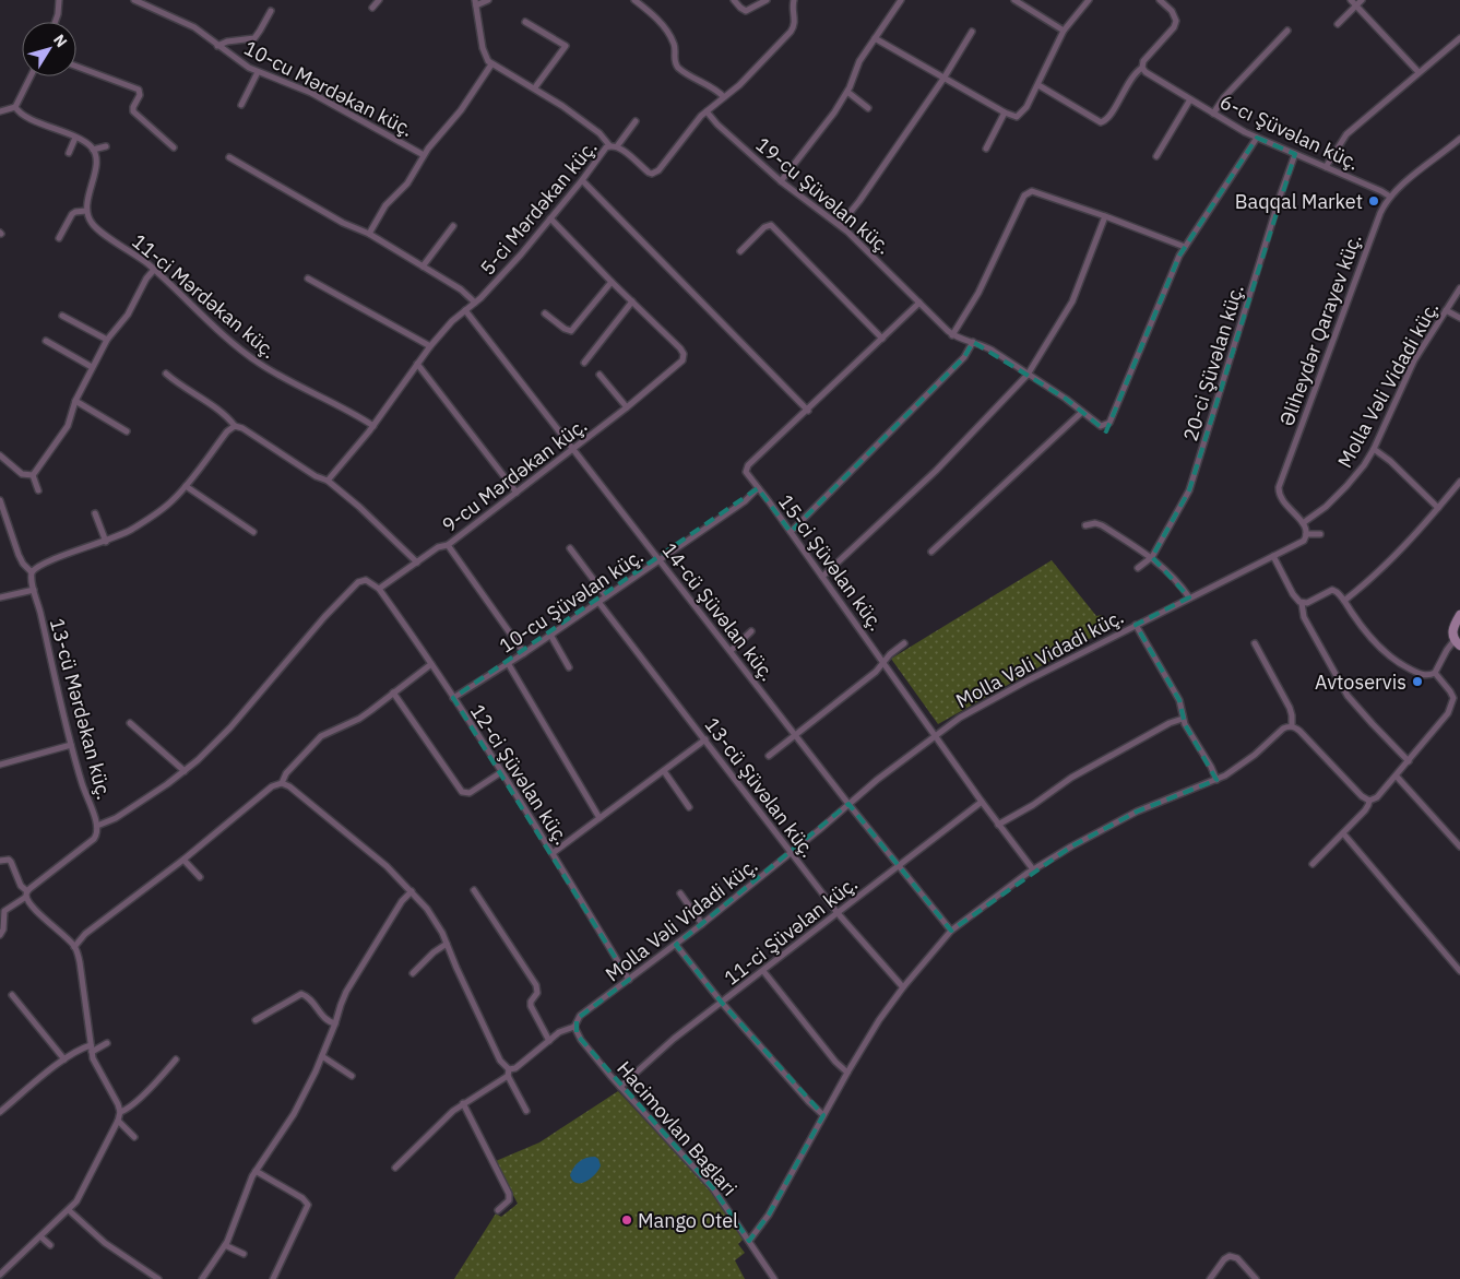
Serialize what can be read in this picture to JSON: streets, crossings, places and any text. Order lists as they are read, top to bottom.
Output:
{
  "streets": {
    "street": [
      "10-cu Mərdəkan küç.",
      "6-cı Şüvəlan küç.",
      "19-cu Şüvəlan küç.",
      "5-ci Mərdəkan küç.",
      "11-ci Mərdəkan küç.",
      "Əliheydər Qarayev küç.",
      "20-ci Şüvəlan küç.",
      "Molla Vəli Vidadi küç.",
      "9-cu Mərdəkan küç.",
      "15-ci Şüvəlan küç.",
      "10-cu Şüvəlan küç.",
      "14-cü Şüvəlan küç.",
      "13-cü Mərdəkan küç.",
      "12-ci Şüvəlan küç.",
      "13-cü Şüvəlan küç.",
      "11-ci Şüvəlan küç.",
      "Hacimovlan Baglari"
    ]
  },
  "crossings": [
    ["6-cı Şüvəlan küç.", "19-cu Şüvəlan küç."],
    ["6-cı Şüvəlan küç.", "Əliheydər Qarayev küç."],
    ["6-cı Şüvəlan küç.", "20-ci Şüvəlan küç."],
    ["19-cu Şüvəlan küç.", "5-ci Mərdəkan küç."],
    ["19-cu Şüvəlan küç.", "15-ci Şüvəlan küç."],
    ["5-ci Mərdəkan küç.", "11-ci Mərdəkan küç."],
    ["5-ci Mərdəkan küç.", "9-cu Mərdəkan küç."],
    ["5-ci Mərdəkan küç.", "14-cü Şüvəlan küç."],
    ["Əliheydər Qarayev küç.", "Molla Vəli Vidadi küç."],
    ["Molla Vəli Vidadi küç.", "15-ci Şüvəlan küç."],
    ["Molla Vəli Vidadi küç.", "14-cü Şüvəlan küç."],
    ["Molla Vəli Vidadi küç.", "12-ci Şüvəlan küç."],
    ["Molla Vəli Vidadi küç.", "13-cü Şüvəlan küç."],
    ["Molla Vəli Vidadi küç.", "Hacimovlan Baglari"],
    ["9-cu Mərdəkan küç.", "14-cü Şüvəlan küç."],
    ["9-cu Mərdəkan küç.", "12-ci Şüvəlan küç."],
    ["15-ci Şüvəlan küç.", "10-cu Şüvəlan küç."],
    ["15-ci Şüvəlan küç.", "11-ci Şüvəlan küç."],
    ["10-cu Şüvəlan küç.", "14-cü Şüvəlan küç."],
    ["10-cu Şüvəlan küç.", "12-ci Şüvəlan küç."],
    ["10-cu Şüvəlan küç.", "13-cü Şüvəlan küç."],
    ["14-cü Şüvəlan küç.", "11-ci Şüvəlan küç."],
    ["13-cü Şüvəlan küç.", "11-ci Şüvəlan küç."],
    ["11-ci Şüvəlan küç.", "Hacimovlan Baglari"]
  ],
  "places": ["Baqqal Market", "Avtoservis", "Mango Otel"],
  "north": "top right"
}
